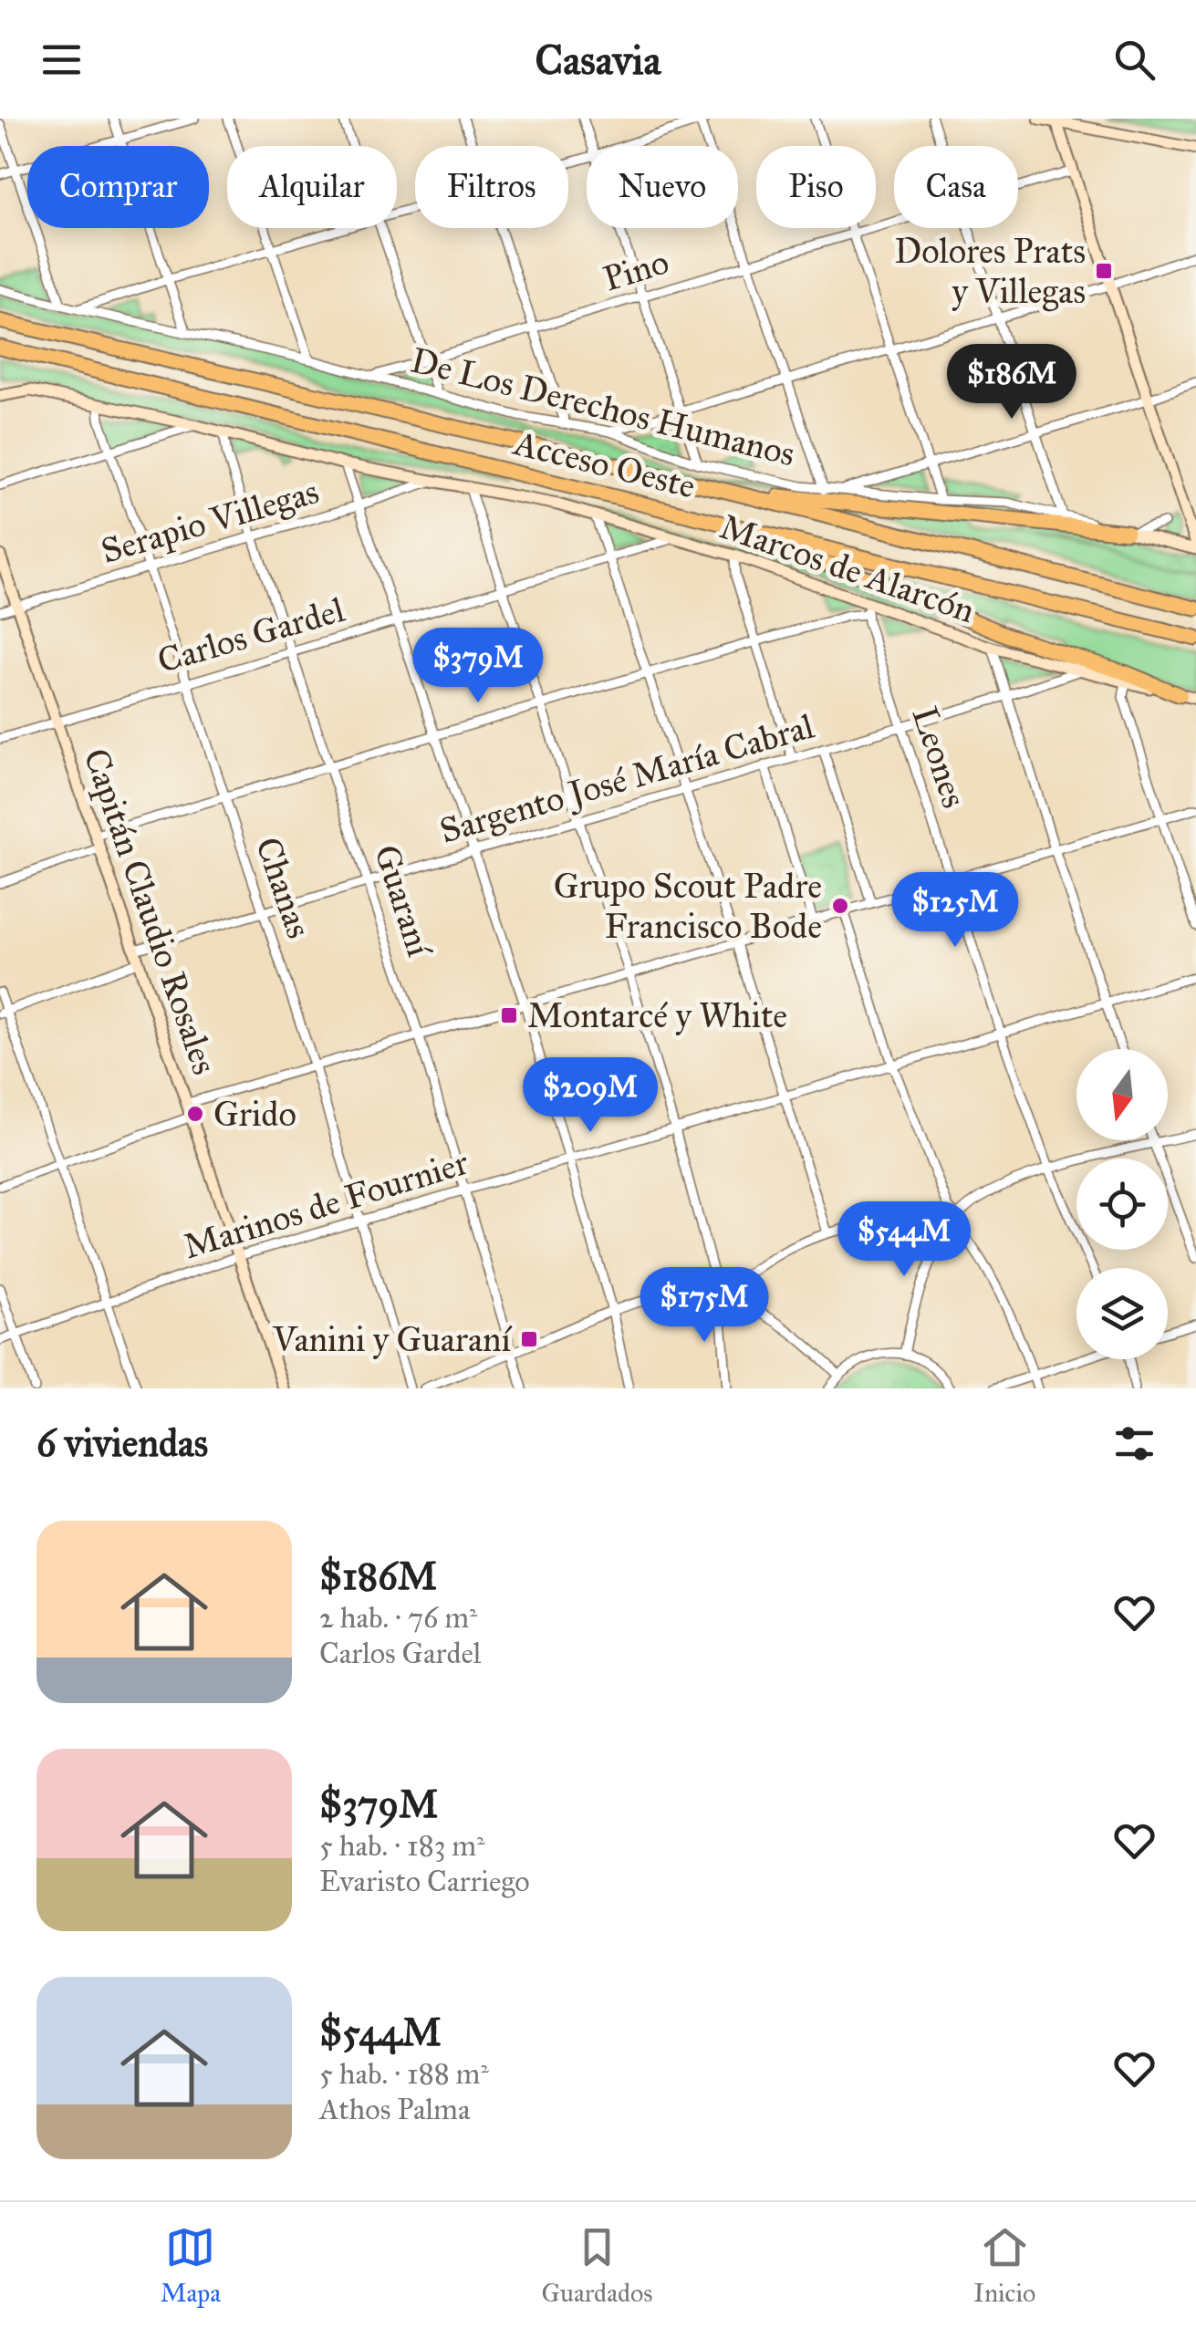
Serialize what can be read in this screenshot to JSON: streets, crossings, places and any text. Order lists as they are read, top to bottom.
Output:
{
  "streets": {
    "highway": ["Acceso Oeste"],
    "street": [
      "Pino",
      "De Los Derechos Humanos",
      "Serapio Villegas",
      "Marcos de Alarcón",
      "Carlos Gardel",
      "Leones",
      "Sargento José María Cabral",
      "Chanas",
      "Guaraní",
      "Capitán Claudio Rosales",
      "Marinos de Fournier"
    ]
  },
  "crossings": [
    ["Pino", "De Los Derechos Humanos"],
    ["Serapio Villegas", "Marcos de Alarcón"],
    ["Serapio Villegas", "Chanas"],
    ["Serapio Villegas", "Guaraní"],
    ["Serapio Villegas", "Capitán Claudio Rosales"],
    ["Marcos de Alarcón", "Carlos Gardel"],
    ["Marcos de Alarcón", "Leones"],
    ["Marcos de Alarcón", "Sargento José María Cabral"],
    ["Marcos de Alarcón", "Chanas"],
    ["Marcos de Alarcón", "Guaraní"],
    ["Carlos Gardel", "Chanas"],
    ["Carlos Gardel", "Guaraní"],
    ["Carlos Gardel", "Capitán Claudio Rosales"],
    ["Leones", "Sargento José María Cabral"],
    ["Leones", "Marinos de Fournier"],
    ["Sargento José María Cabral", "Chanas"],
    ["Sargento José María Cabral", "Guaraní"],
    ["Sargento José María Cabral", "Capitán Claudio Rosales"],
    ["Chanas", "Marinos de Fournier"],
    ["Guaraní", "Marinos de Fournier"],
    ["Capitán Claudio Rosales", "Marinos de Fournier"]
  ],
  "places": {
    "transit": ["Dolores Prats y Villegas", "Montarcé y White", "Vanini y Guaraní"],
    "other": ["Grupo Scout Padre Francisco Bode", "Grido"]
  },
  "north": "bottom",
  "page": {
    "header": "Casavia",
    "chip": [
      "Comprar",
      "Alquilar",
      "Filtros",
      "Nuevo",
      "Piso",
      "Casa"
    ],
    "price": [
      "$186M",
      "$379M",
      "$125M",
      "$209M",
      "$544M",
      "$175M"
    ],
    "heading": "6 viviendas",
    "list": [
      {
        "name": "$186M",
        "note": "2 hab. · 76 m² · Carlos Gardel"
      },
      {
        "name": "$379M",
        "note": "5 hab. · 183 m² · Evaristo Carriego"
      },
      {
        "name": "$544M",
        "note": "5 hab. · 188 m² · Athos Palma"
      }
    ],
    "tabs": ["Mapa", "Guardados", "Inicio"]
  }
}
